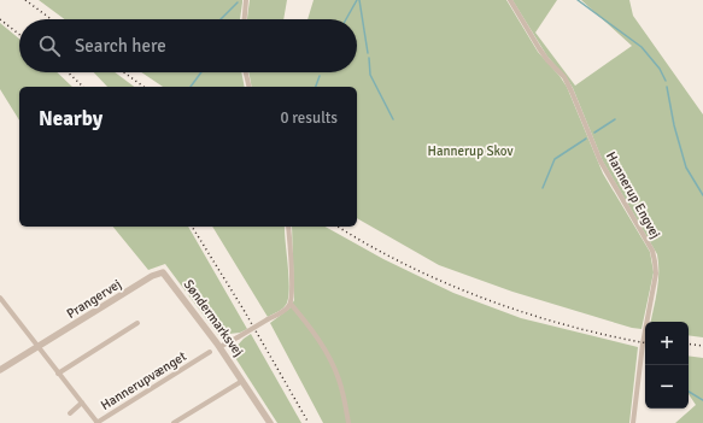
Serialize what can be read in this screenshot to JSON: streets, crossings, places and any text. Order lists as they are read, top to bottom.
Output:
{
  "streets": {
    "street": [
      "Hannerup Engvej",
      "Prangervej",
      "Søndermarksvej",
      "Hannerupvænget"
    ]
  },
  "crossings": [
    ["Prangervej", "Søndermarksvej"],
    ["Prangervej", "Hannerupvænget"]
  ],
  "parks": ["Hannerup Skov"],
  "page": {
    "search": "Search here",
    "heading": ["Nearby", "0 results"],
    "map_buttons": ["+", "−"]
  }
}
